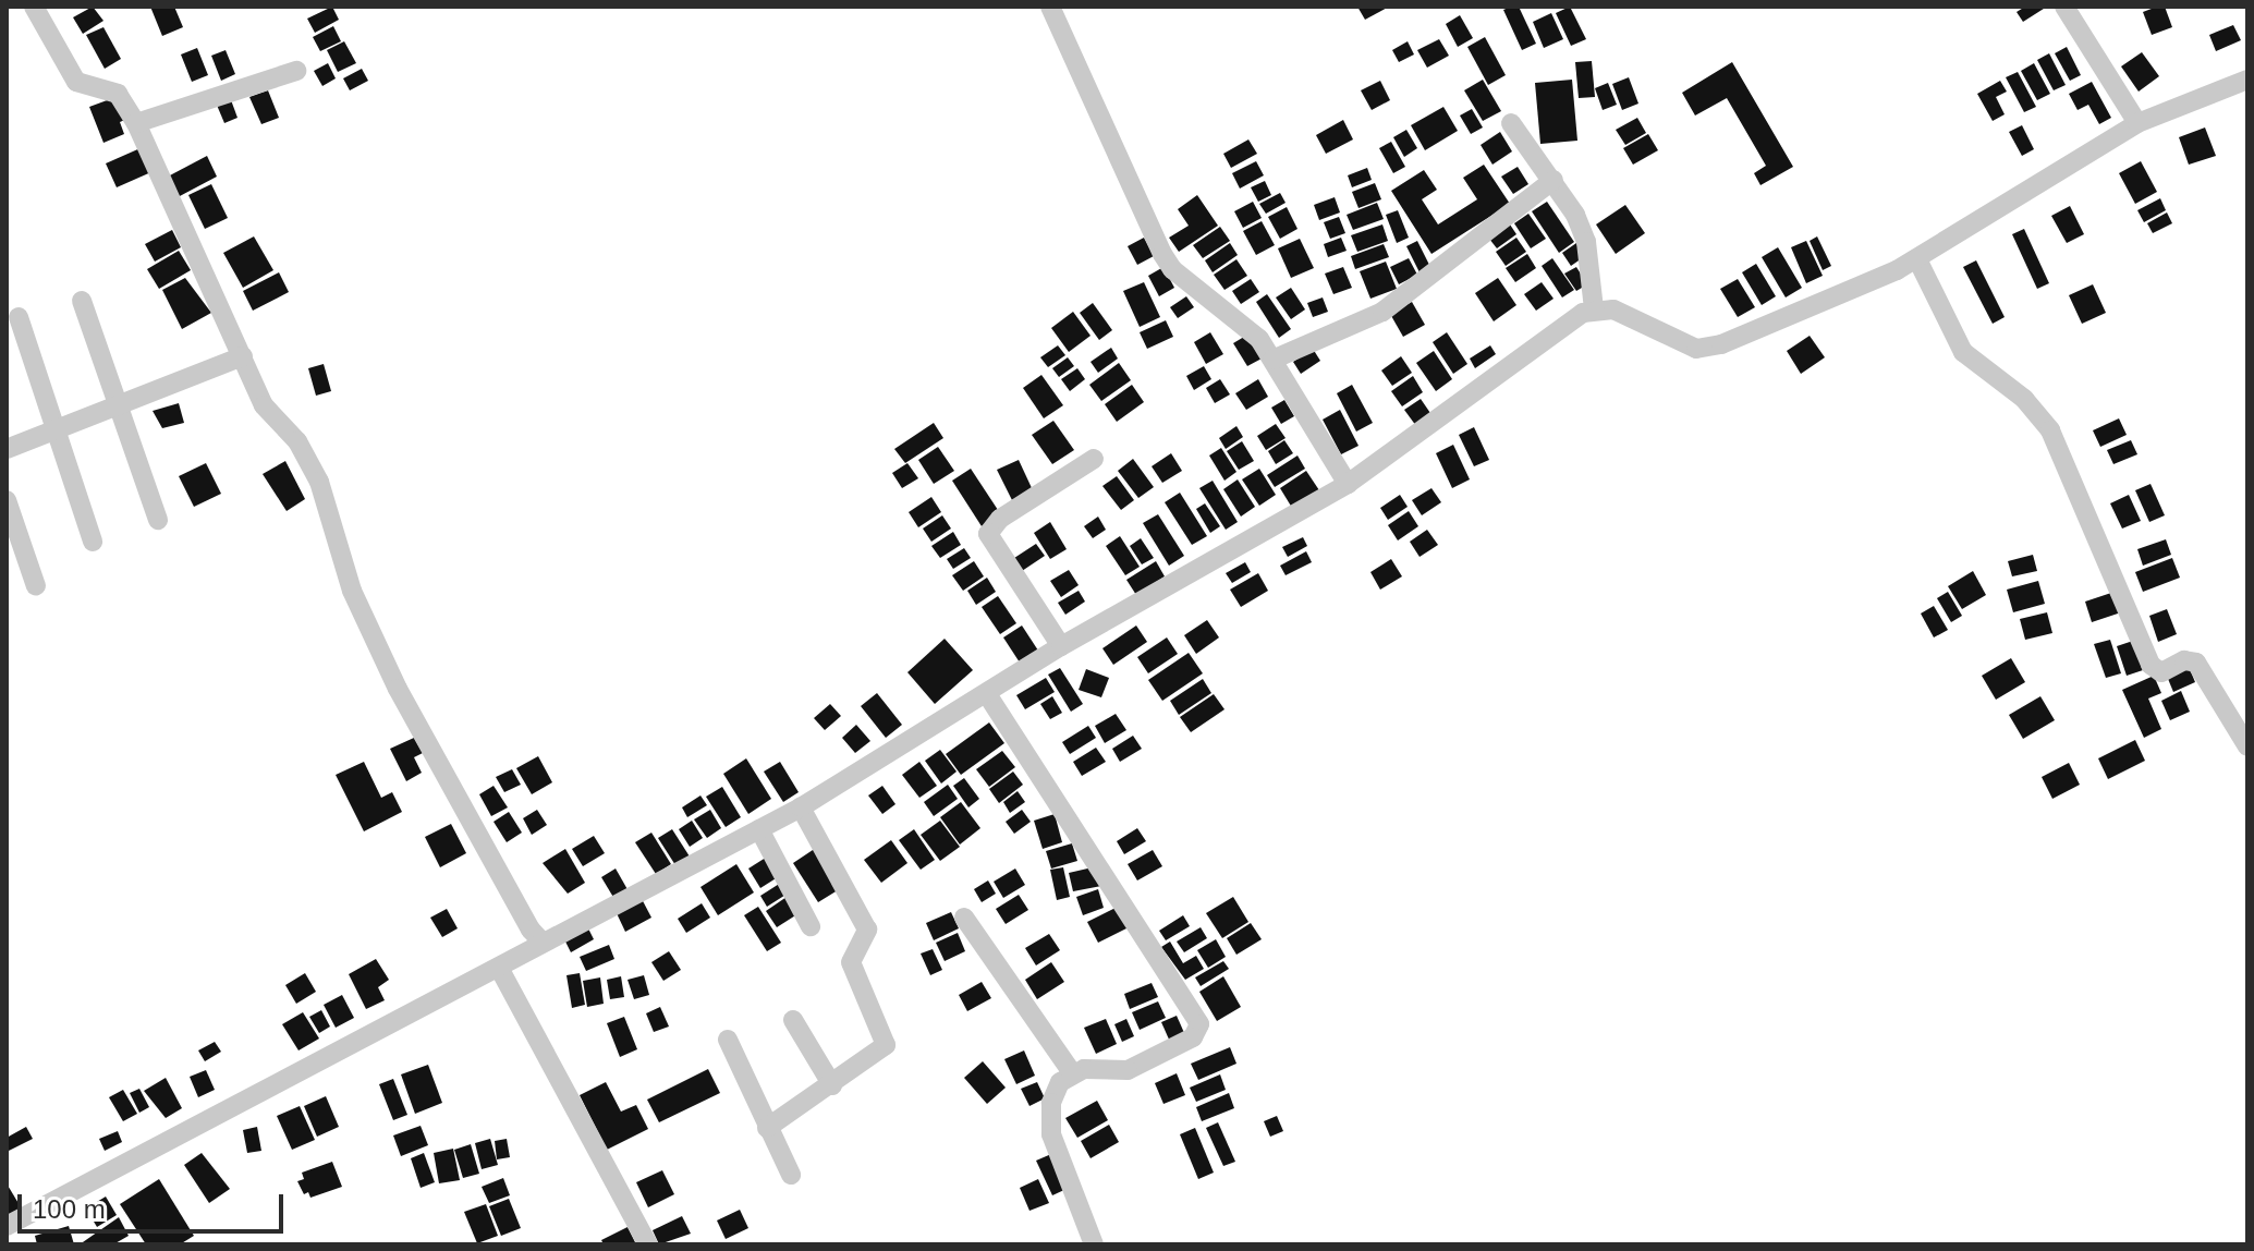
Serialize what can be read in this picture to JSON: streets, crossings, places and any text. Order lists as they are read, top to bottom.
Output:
{
  "scale_bar": "100 m"
}
